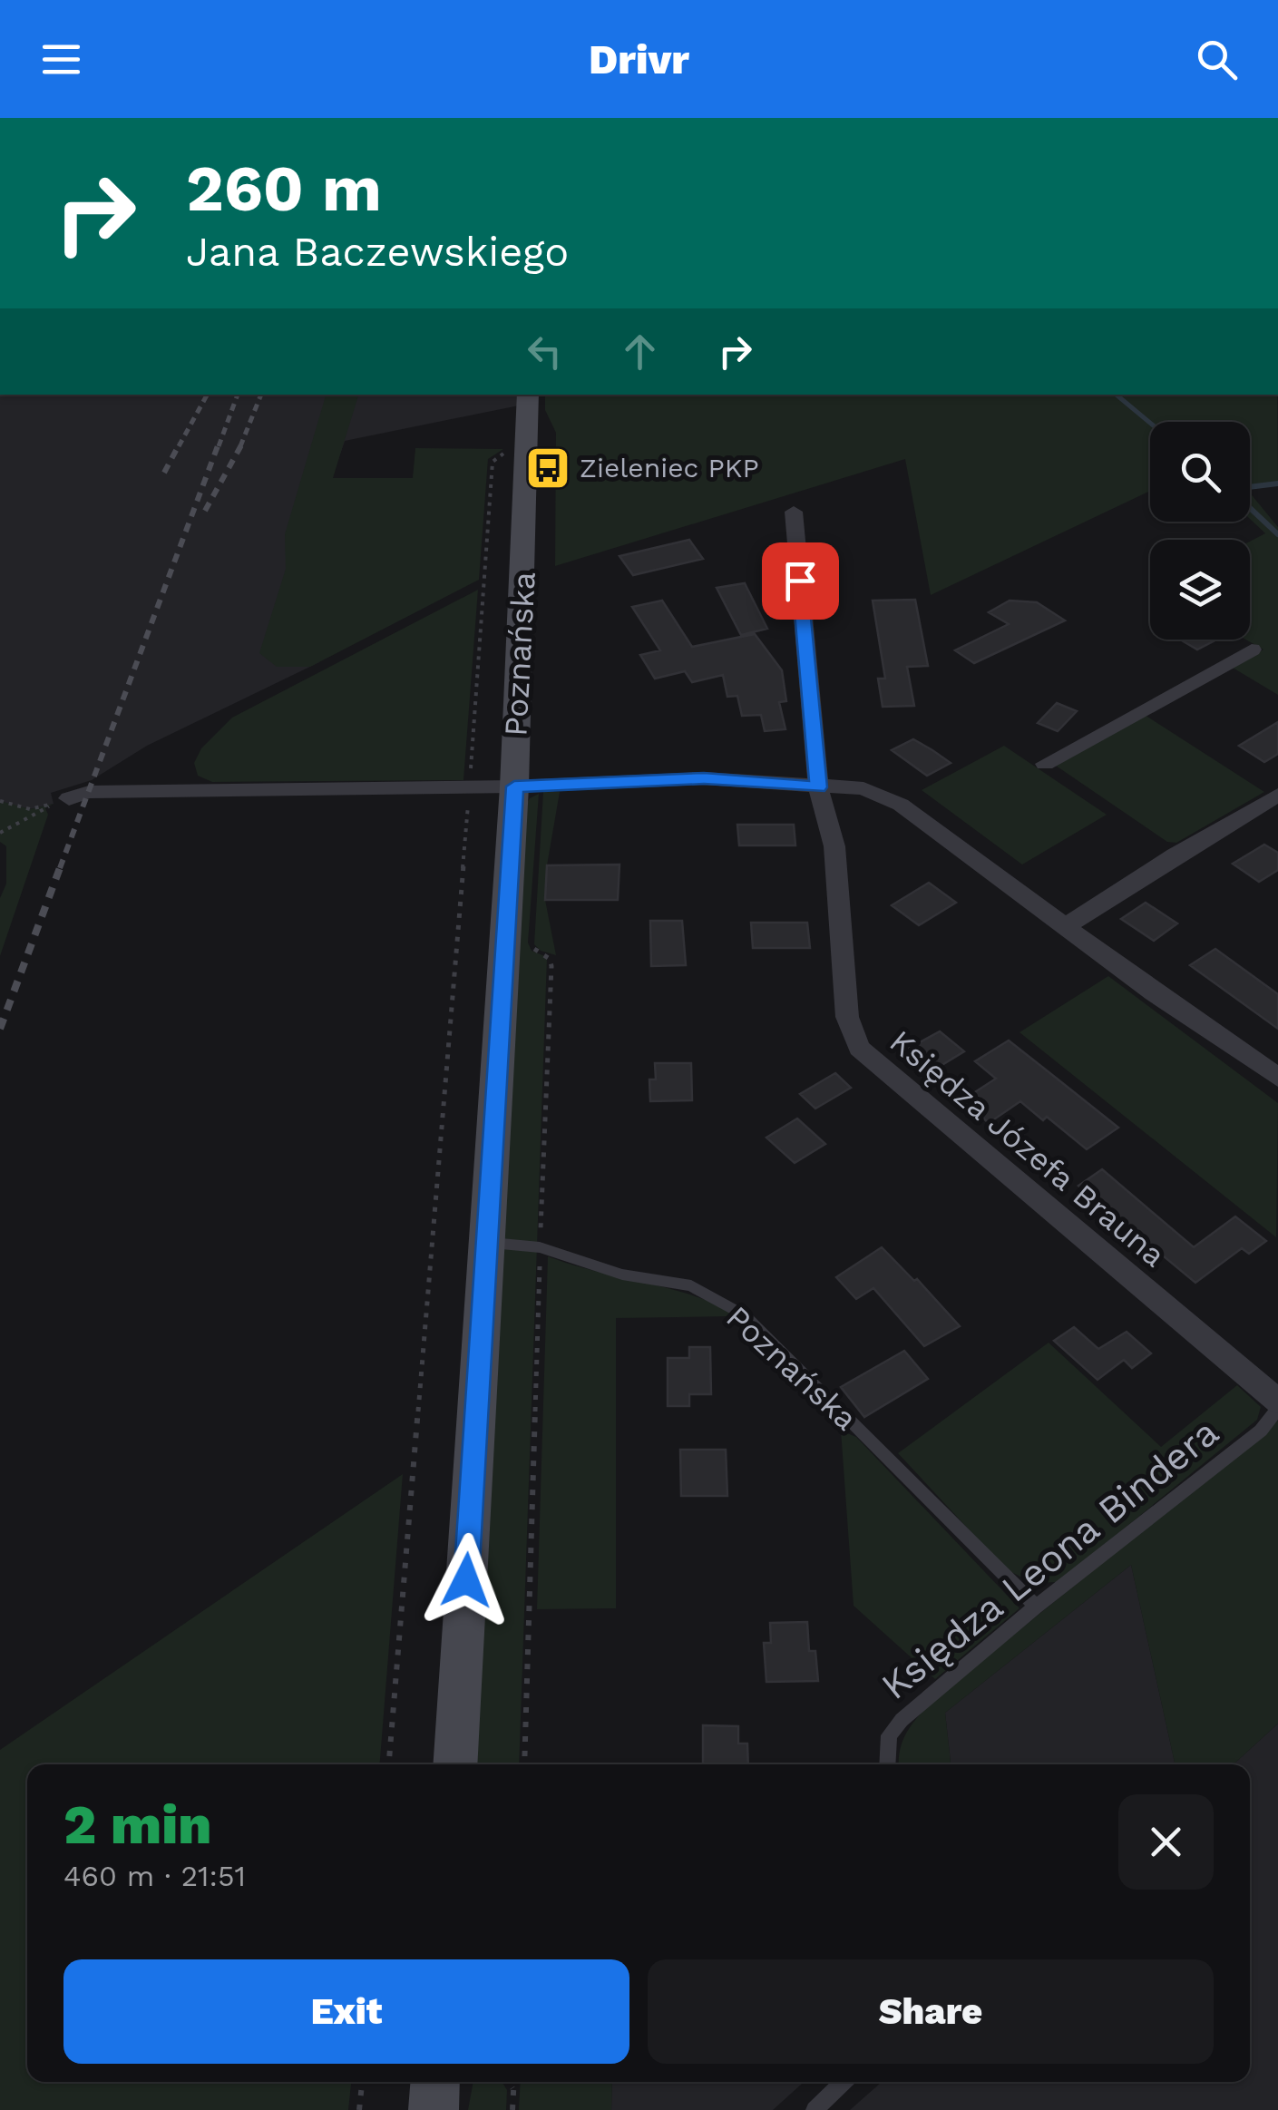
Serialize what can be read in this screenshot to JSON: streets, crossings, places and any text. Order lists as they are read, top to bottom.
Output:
{
  "streets": {
    "main road": ["Poznańska"],
    "street": ["Księdza Józefa Brauna"],
    "lane": ["Księdza Leona Bindera"]
  },
  "crossings": [
    ["Poznańska", "Księdza Leona Bindera"]
  ],
  "places": {
    "bus stop": ["Zieleniec PKP"]
  },
  "page": {
    "header": "Drivr",
    "turn": ["260 m", "Jana Baczewskiego"],
    "heading": ["2 min", "460 m · 21:51"],
    "buttons": ["Exit", "Share"]
  }
}
